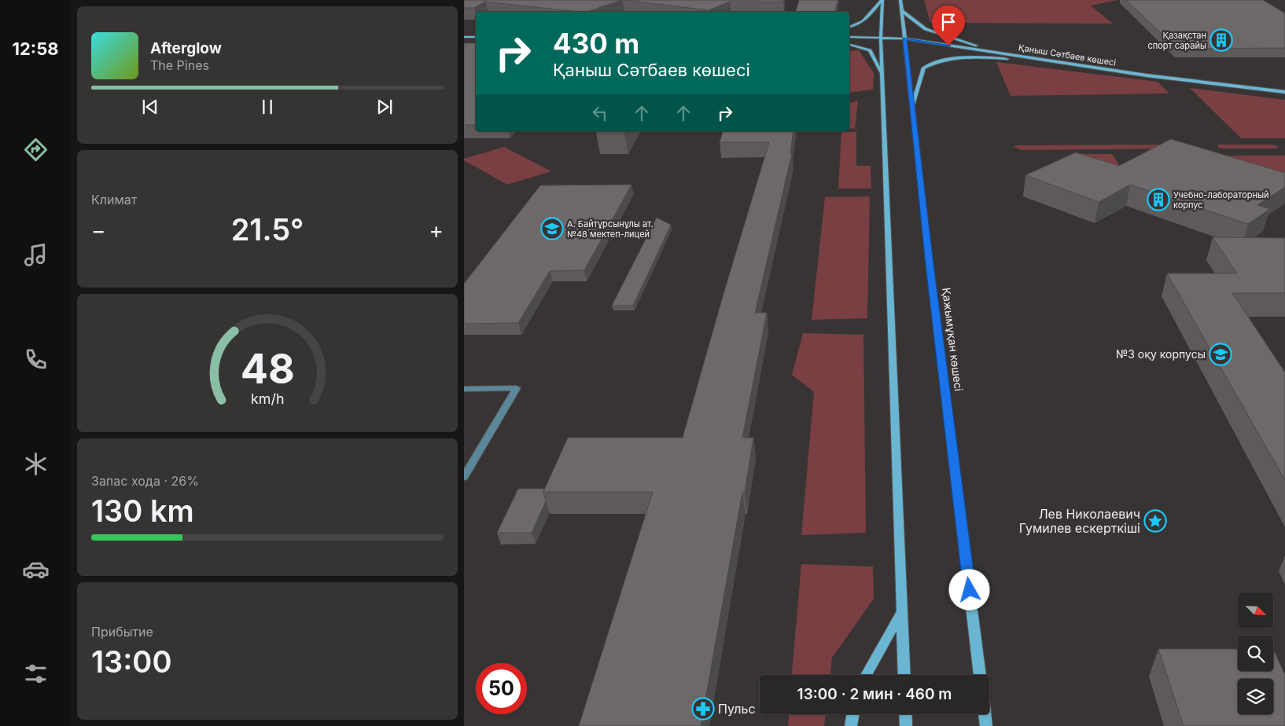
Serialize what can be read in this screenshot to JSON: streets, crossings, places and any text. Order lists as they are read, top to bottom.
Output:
{
  "streets": {
    "main road": ["Қаныш Сәтбаев көшесі", "Қажымұқан көшесі"]
  },
  "crossings": [
    ["Қаныш Сәтбаев көшесі", "Қажымұқан көшесі"]
  ],
  "places": {
    "building": ["Қазақстан спорт сарайы", "Учебно-лабораторный корпус"],
    "school or university": ["А. Байтұрсынұлы ат. №48 мектеп-лицей", "№3 оқу корпусы"],
    "place": ["Лев Николаевич Гумилев ескерткіші"],
    "pharmacy": ["Пульс"]
  },
  "north": "bottom right",
  "page": {
    "tabs": "12:58",
    "turn": ["430 m", "Қаныш Сәтбаев көшесі"],
    "song": ["Afterglow", "The Pines"],
    "tile": [
      "Климат",
      ["Запас хода · 26%", "130 km"],
      ["Прибытие", "13:00"]
    ],
    "heat": ["−", "21.5°", "+"],
    "limit": "50",
    "trip": "13:00 · 2 мин · 460 m",
    "gauge": ["48", "km/h"]
  }
}
